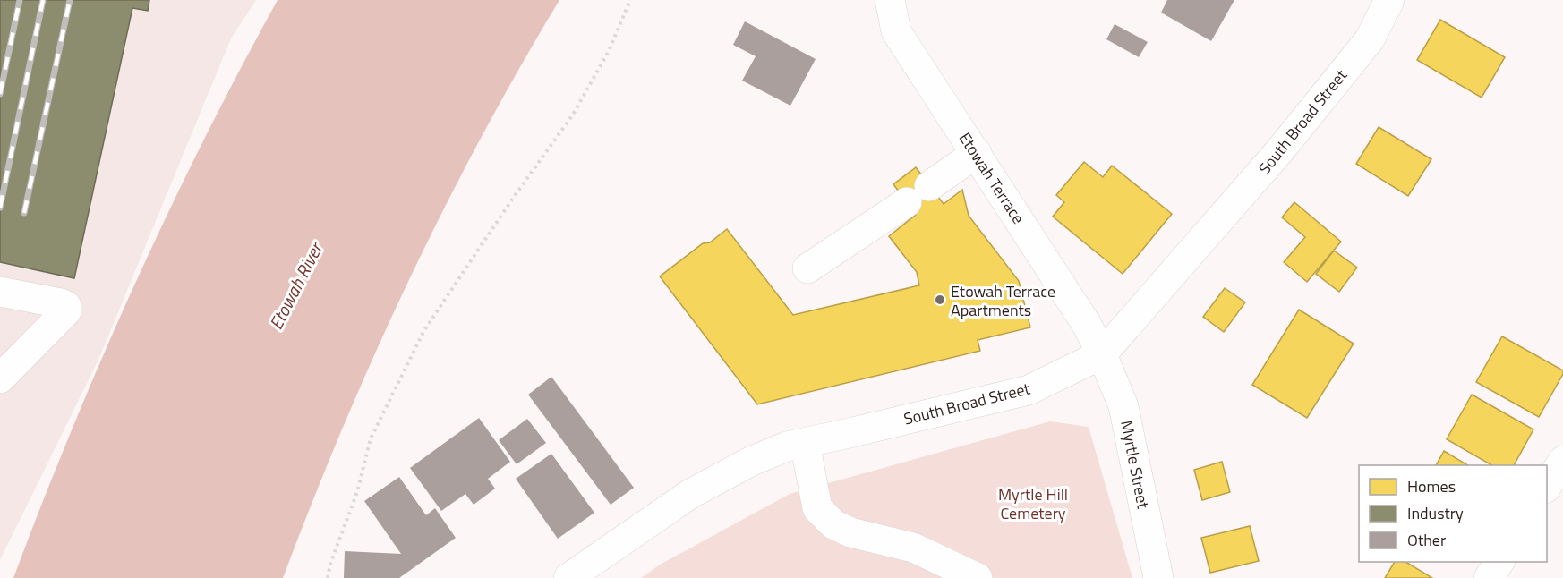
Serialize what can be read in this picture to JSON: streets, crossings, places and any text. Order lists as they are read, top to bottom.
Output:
{
  "streets": {
    "main road": ["South Broad Street", "Etowah Terrace", "Myrtle Street"]
  },
  "crossings": [
    ["South Broad Street", "Etowah Terrace"],
    ["South Broad Street", "Myrtle Street"],
    ["Etowah Terrace", "Myrtle Street"]
  ],
  "water": ["Etowah River"],
  "parks": ["Myrtle Hill Cemetery"],
  "places": ["Etowah Terrace Apartments"],
  "legend": ["Homes", "Industry", "Other"]
}
